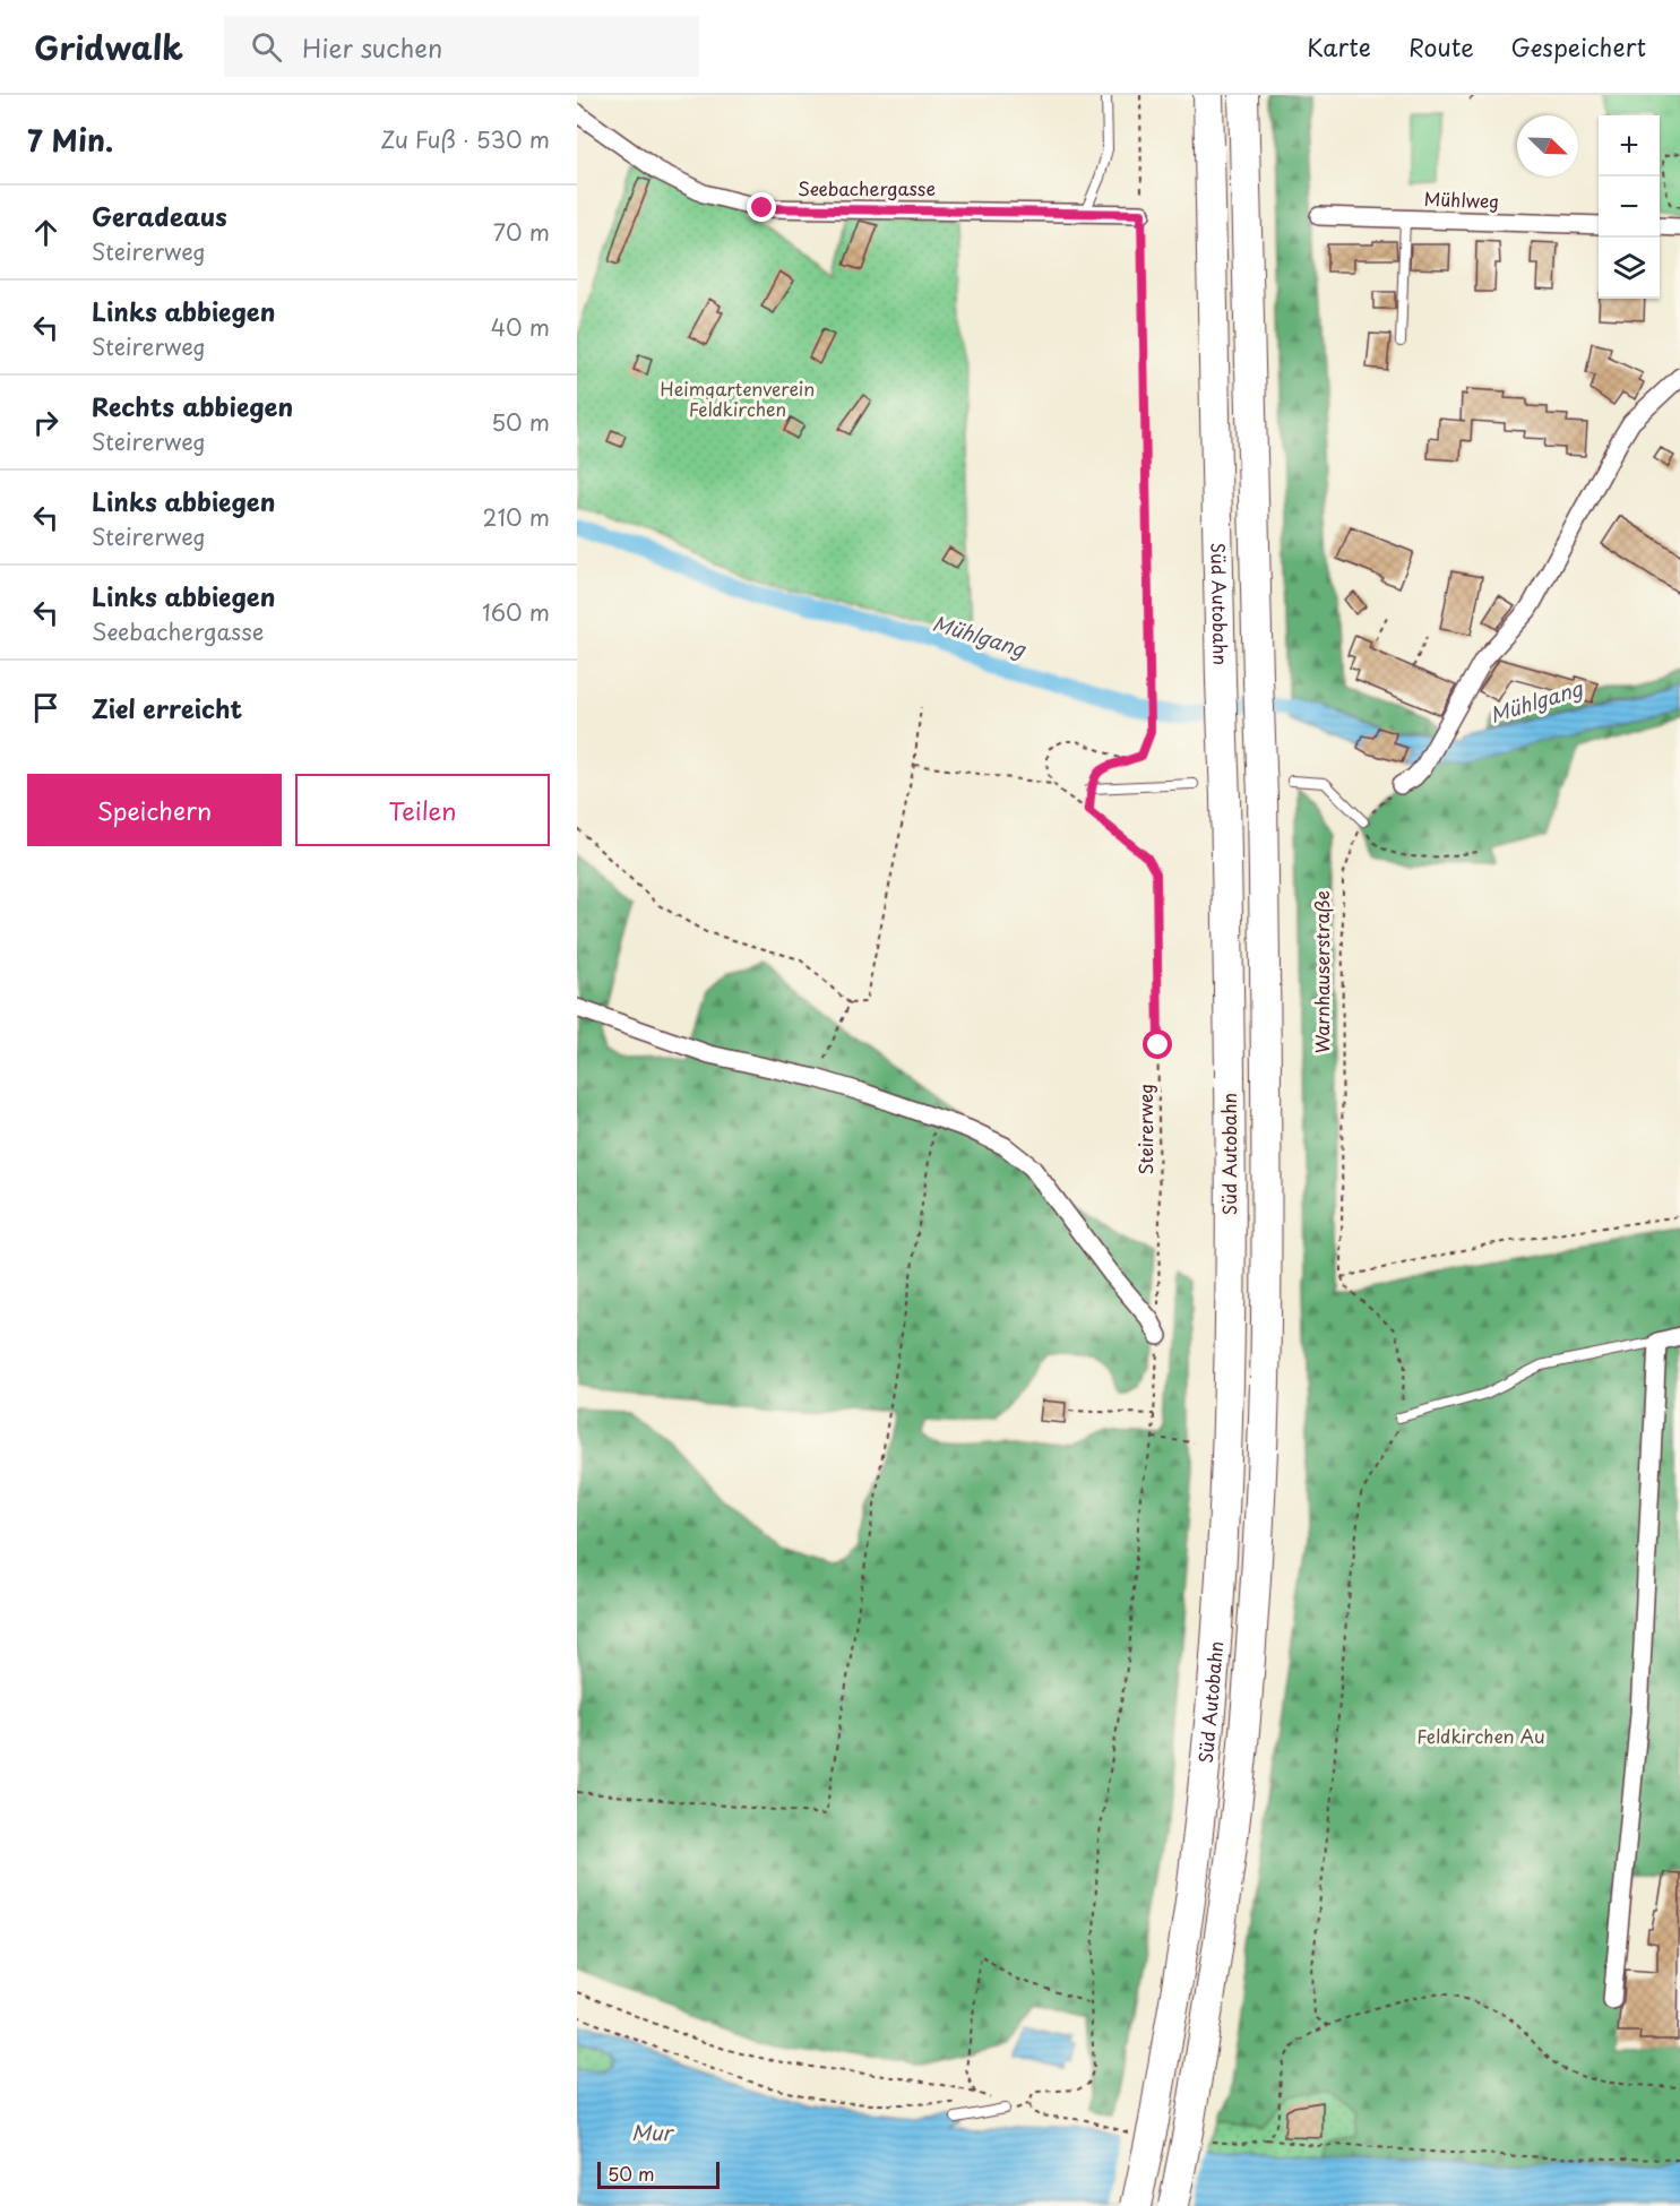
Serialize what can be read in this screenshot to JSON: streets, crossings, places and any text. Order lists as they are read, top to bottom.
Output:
{
  "streets": {
    "highway": ["Süd Autobahn"],
    "street": ["Seebachergasse", "Mühlweg"],
    "path": ["Warnhauserstraße", "Steirerweg"]
  },
  "water": ["Mühlgang", "Mur"],
  "parks": ["Heimgartenverein Feldkirchen", "Feldkirchen Au"],
  "scale_bar": "50 m",
  "north": "bottom right",
  "page": {
    "header": "Gridwalk",
    "search": "Hier suchen",
    "nav": ["Karte", "Route", "Gespeichert"],
    "heading": ["7 Min.", "Zu Fuß · 530 m"],
    "map_buttons": ["+", "−"],
    "list": [
      ["Geradeaus", "Steirerweg", "70 m"],
      ["Links abbiegen", "Steirerweg", "40 m"],
      ["Rechts abbiegen", "Steirerweg", "50 m"],
      ["Links abbiegen", "Steirerweg", "210 m"],
      ["Links abbiegen", "Seebachergasse", "160 m"],
      "Ziel erreicht"
    ],
    "buttons": ["Speichern", "Teilen"],
    "scale": "50 m"
  }
}
